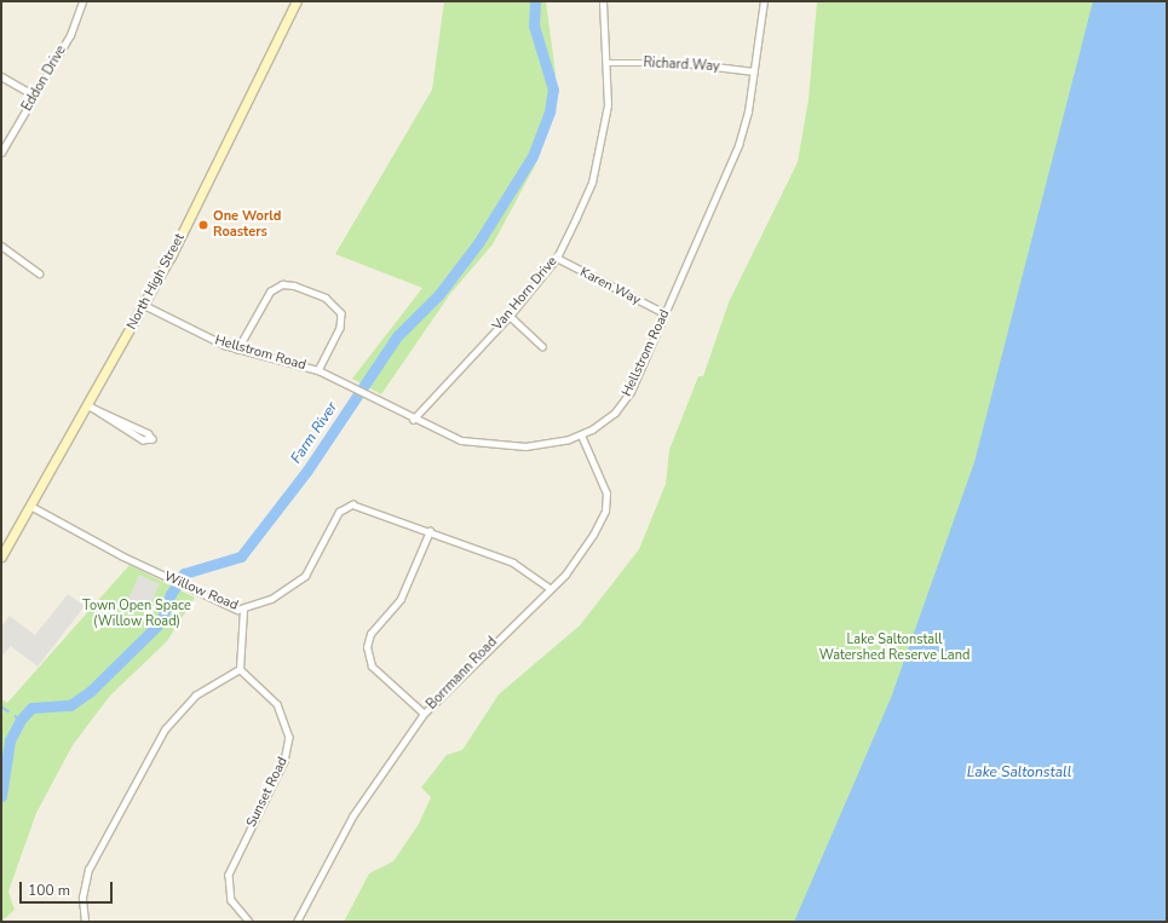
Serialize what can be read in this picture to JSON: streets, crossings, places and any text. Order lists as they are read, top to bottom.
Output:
{
  "streets": {
    "main road": ["North High Street"],
    "street": [
      "Richard Way",
      "Eddon Drive",
      "Karen Way",
      "Van Horn Drive",
      "Hellstrom Road",
      "Willow Road",
      "Borrmann Road",
      "Sunset Road"
    ]
  },
  "crossings": [
    ["Richard Way", "Van Horn Drive"],
    ["Richard Way", "Hellstrom Road"],
    ["North High Street", "Hellstrom Road"],
    ["North High Street", "Willow Road"],
    ["Karen Way", "Van Horn Drive"],
    ["Karen Way", "Hellstrom Road"],
    ["Van Horn Drive", "Hellstrom Road"],
    ["Hellstrom Road", "Borrmann Road"],
    ["Willow Road", "Borrmann Road"]
  ],
  "water": ["Farm River", "Lake Saltonstall"],
  "parks": ["Town Open Space (Willow Road)", "Lake Saltonstall Watershed Reserve Land"],
  "places": ["One World Roasters"],
  "scale_bar": "100 m"
}
